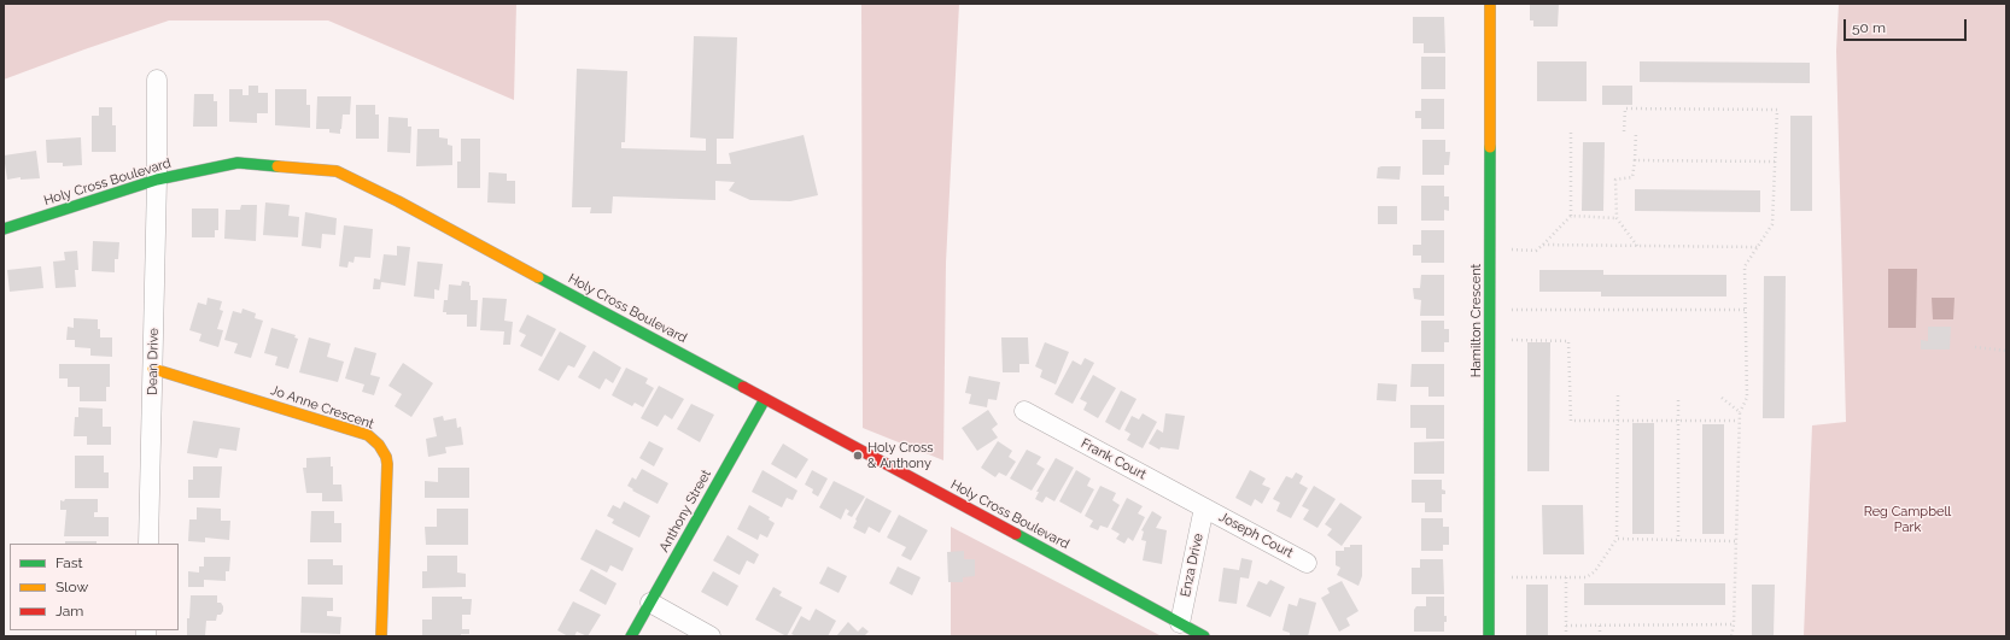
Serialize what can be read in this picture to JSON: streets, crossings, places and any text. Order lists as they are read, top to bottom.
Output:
{
  "streets": {
    "street": [
      "Holy Cross Boulevard",
      "Hamilton Crescent",
      "Dean Drive",
      "Jo Anne Crescent",
      "Frank Court",
      "Anthony Street",
      "Joseph Court",
      "Enza Drive"
    ]
  },
  "crossings": [
    ["Holy Cross Boulevard", "Dean Drive"],
    ["Holy Cross Boulevard", "Anthony Street"],
    ["Holy Cross Boulevard", "Enza Drive"],
    ["Dean Drive", "Jo Anne Crescent"],
    ["Frank Court", "Joseph Court"],
    ["Frank Court", "Enza Drive"],
    ["Joseph Court", "Enza Drive"]
  ],
  "parks": ["Reg Campbell Park"],
  "places": ["Holy Cross & Anthony"],
  "legend": ["Fast", "Slow", "Jam"],
  "scale_bar": "50 m"
}
